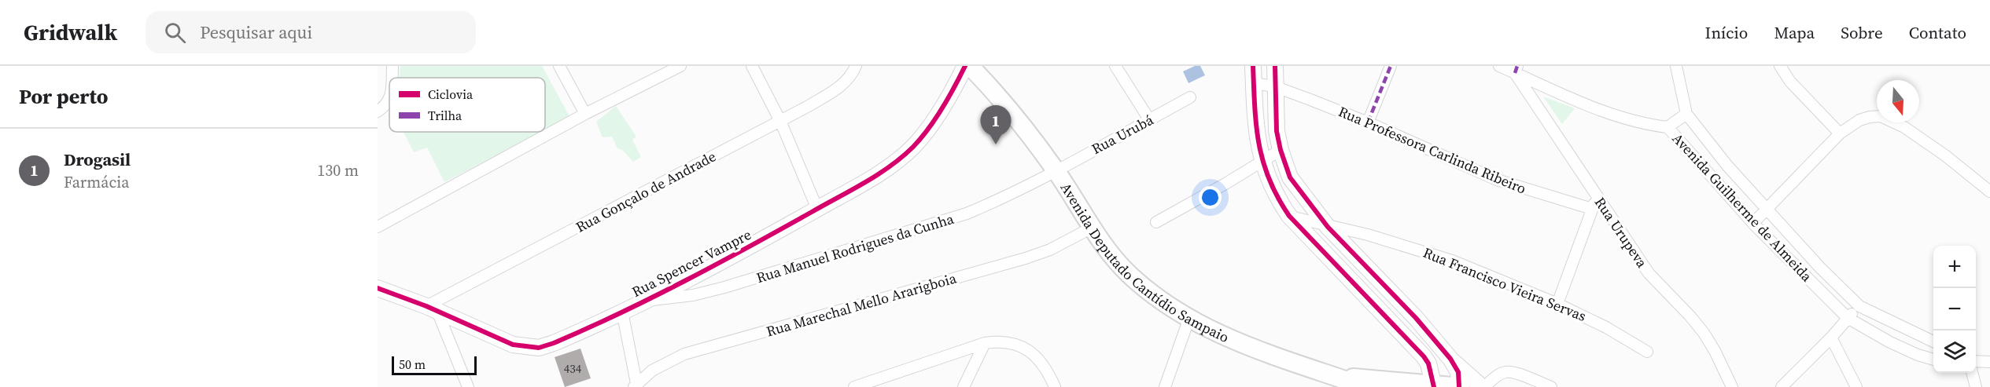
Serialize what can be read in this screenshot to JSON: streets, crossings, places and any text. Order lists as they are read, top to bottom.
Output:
{
  "streets": {
    "main road": ["Avenida Deputado Cantídio Sampaio", "Rua Spencer Vampre"],
    "street": [
      "Rua Urubá",
      "Rua Professora Carlinda Ribeiro",
      "Rua Gonçalo de Andrade",
      "Avenida Guilherme de Almeida",
      "Rua Urupeva",
      "Rua Manuel Rodrigues da Cunha",
      "Rua Francisco Vieira Servas",
      "Rua Marechal Mello Ararigboia"
    ]
  },
  "crossings": [
    ["Rua Urubá", "Rua Manuel Rodrigues da Cunha"],
    ["Rua Urubá", "Avenida Deputado Cantídio Sampaio"],
    ["Rua Gonçalo de Andrade", "Rua Spencer Vampre"],
    ["Rua Manuel Rodrigues da Cunha", "Avenida Deputado Cantídio Sampaio"],
    ["Rua Manuel Rodrigues da Cunha", "Rua Spencer Vampre"],
    ["Avenida Deputado Cantídio Sampaio", "Rua Marechal Mello Ararigboia"]
  ],
  "house_numbers": ["434"],
  "legend": ["Ciclovia", "Trilha"],
  "scale_bar": "50 m",
  "north": "bottom",
  "page": {
    "header": "Gridwalk",
    "search": "Pesquisar aqui",
    "nav": [
      "Início",
      "Mapa",
      "Sobre",
      "Contato"
    ],
    "heading": "Por perto",
    "pins": "1",
    "list": [
      {
        "mark": "1",
        "name": "Drogasil",
        "note": "Farmácia",
        "value": "130 m"
      }
    ],
    "map_buttons": ["+", "−"],
    "scale": "50 m"
  }
}
